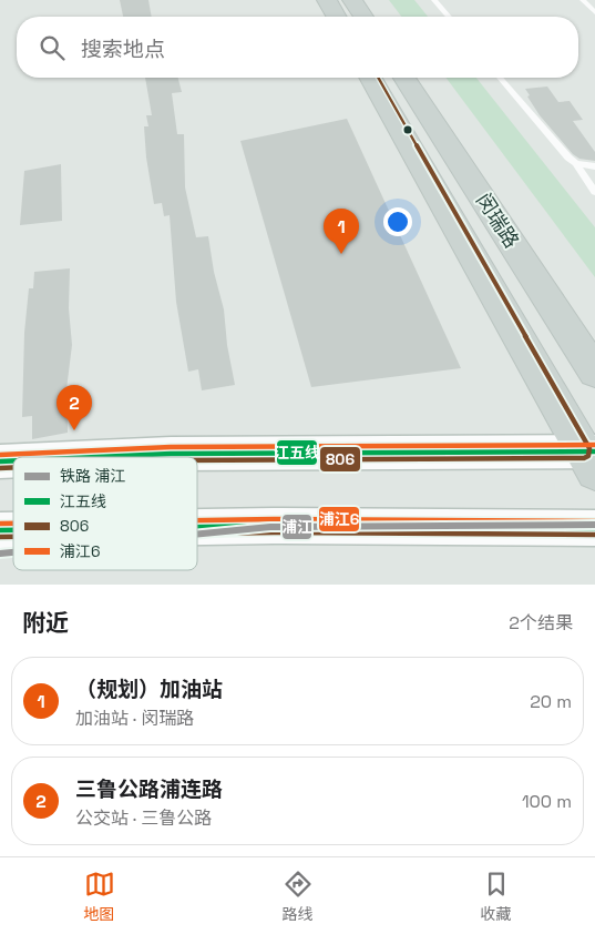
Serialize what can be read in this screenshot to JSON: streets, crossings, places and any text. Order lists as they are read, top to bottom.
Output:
{
  "streets": {
    "main road": ["闵瑞路"]
  },
  "lines": [
    "transit line 806",
    "transit line 浦江6",
    "transit line 江五线",
    "rail line 浦江"
  ],
  "legend": [
    "铁路 浦江",
    "江五线",
    "806",
    "浦江6"
  ],
  "page": {
    "search": "搜索地点",
    "pins": ["1", "2"],
    "heading": ["附近", "2个结果"],
    "list": [
      {
        "mark": "1",
        "name": "（规划）加油站",
        "note": "加油站 · 闵瑞路",
        "value": "20 m"
      },
      {
        "mark": "2",
        "name": "三鲁公路浦连路",
        "note": "公交站 · 三鲁公路",
        "value": "100 m"
      }
    ],
    "nav": ["地图", "路线", "收藏"]
  }
}
